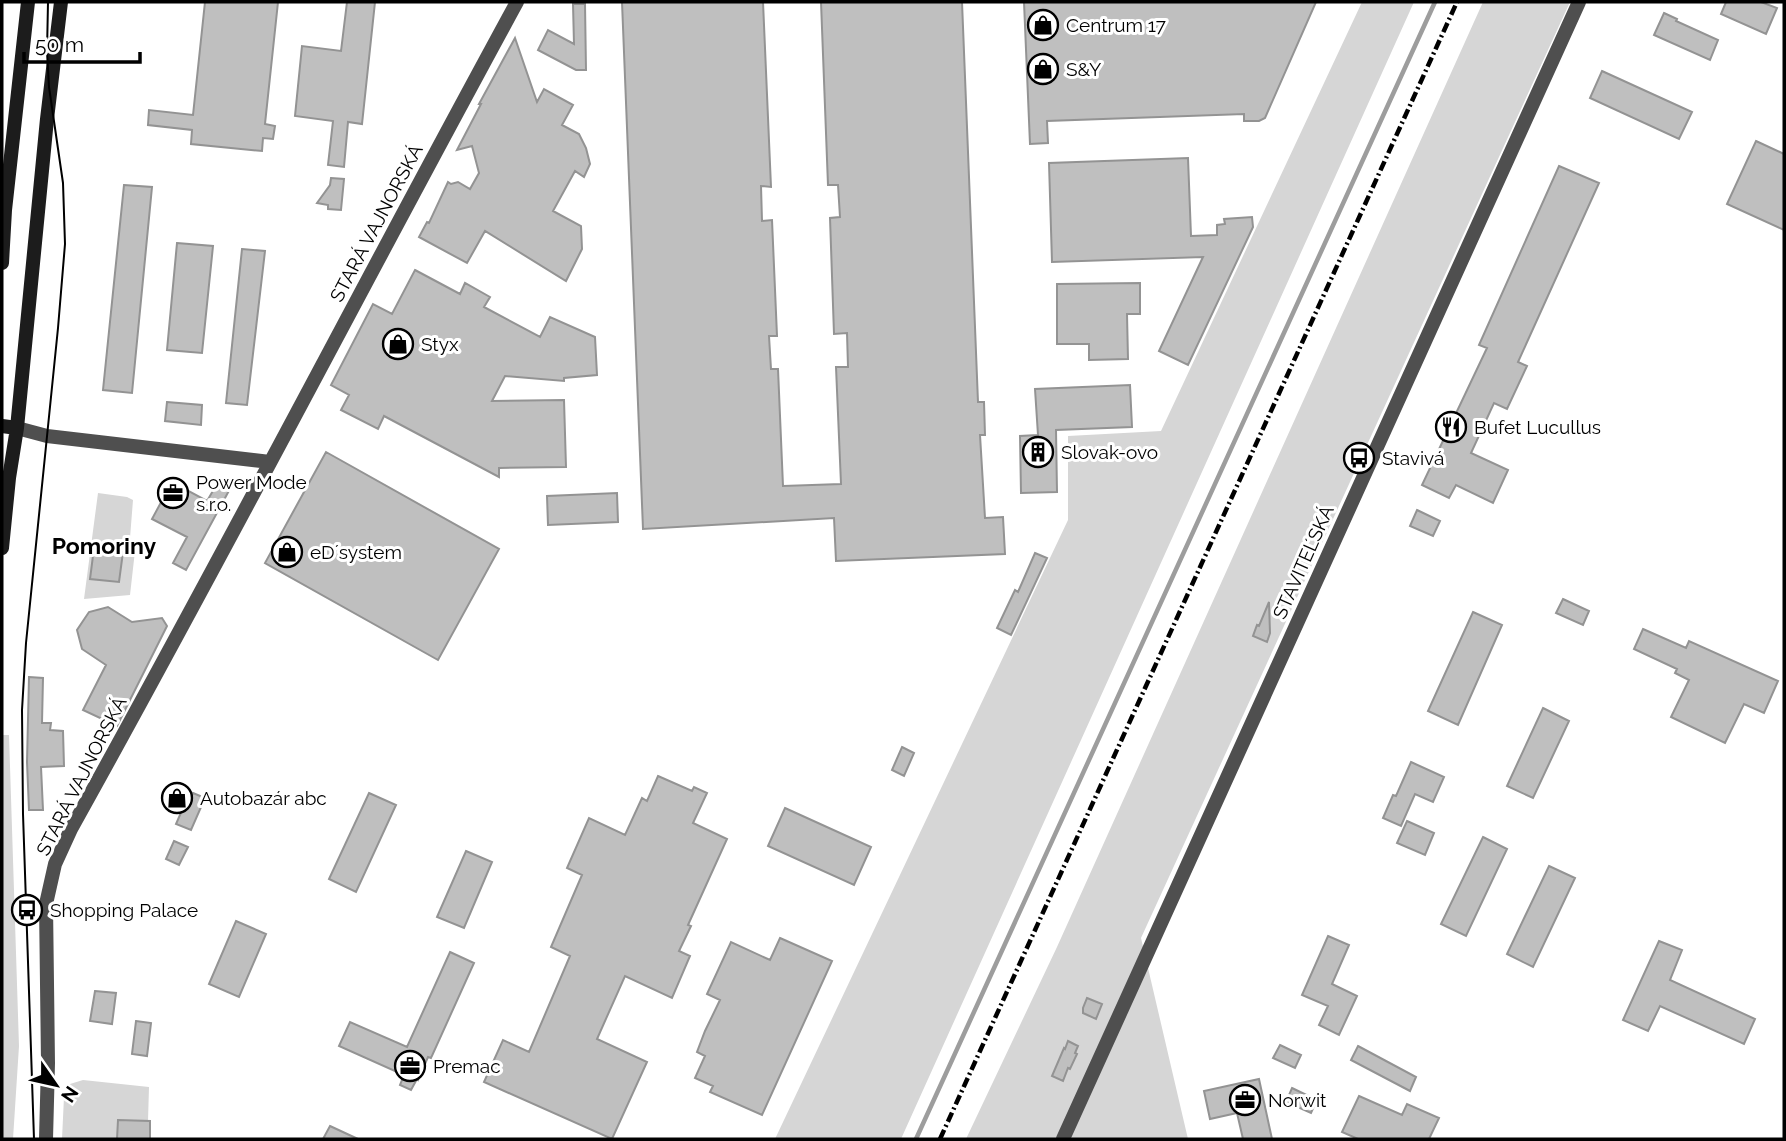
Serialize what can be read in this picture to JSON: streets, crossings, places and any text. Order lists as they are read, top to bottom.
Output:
{
  "streets": {
    "street": ["STARÁ VAJNORSKÁ", "STAVITEĽSKÁ"]
  },
  "districts": ["Pomoriny"],
  "places": {
    "shop": [
      "Centrum 17",
      "S&Y",
      "Styx",
      "eD´system",
      "Autobazár abc"
    ],
    "restaurant": ["Bufet Lucullus"],
    "building": ["Slovak-ovo"],
    "bus stop": ["Stavivá", "Shopping Palace"],
    "office": ["Power Mode s.r.o.", "Premac", "Norwit"]
  },
  "scale_bar": "50 m",
  "north": "bottom right"
}
